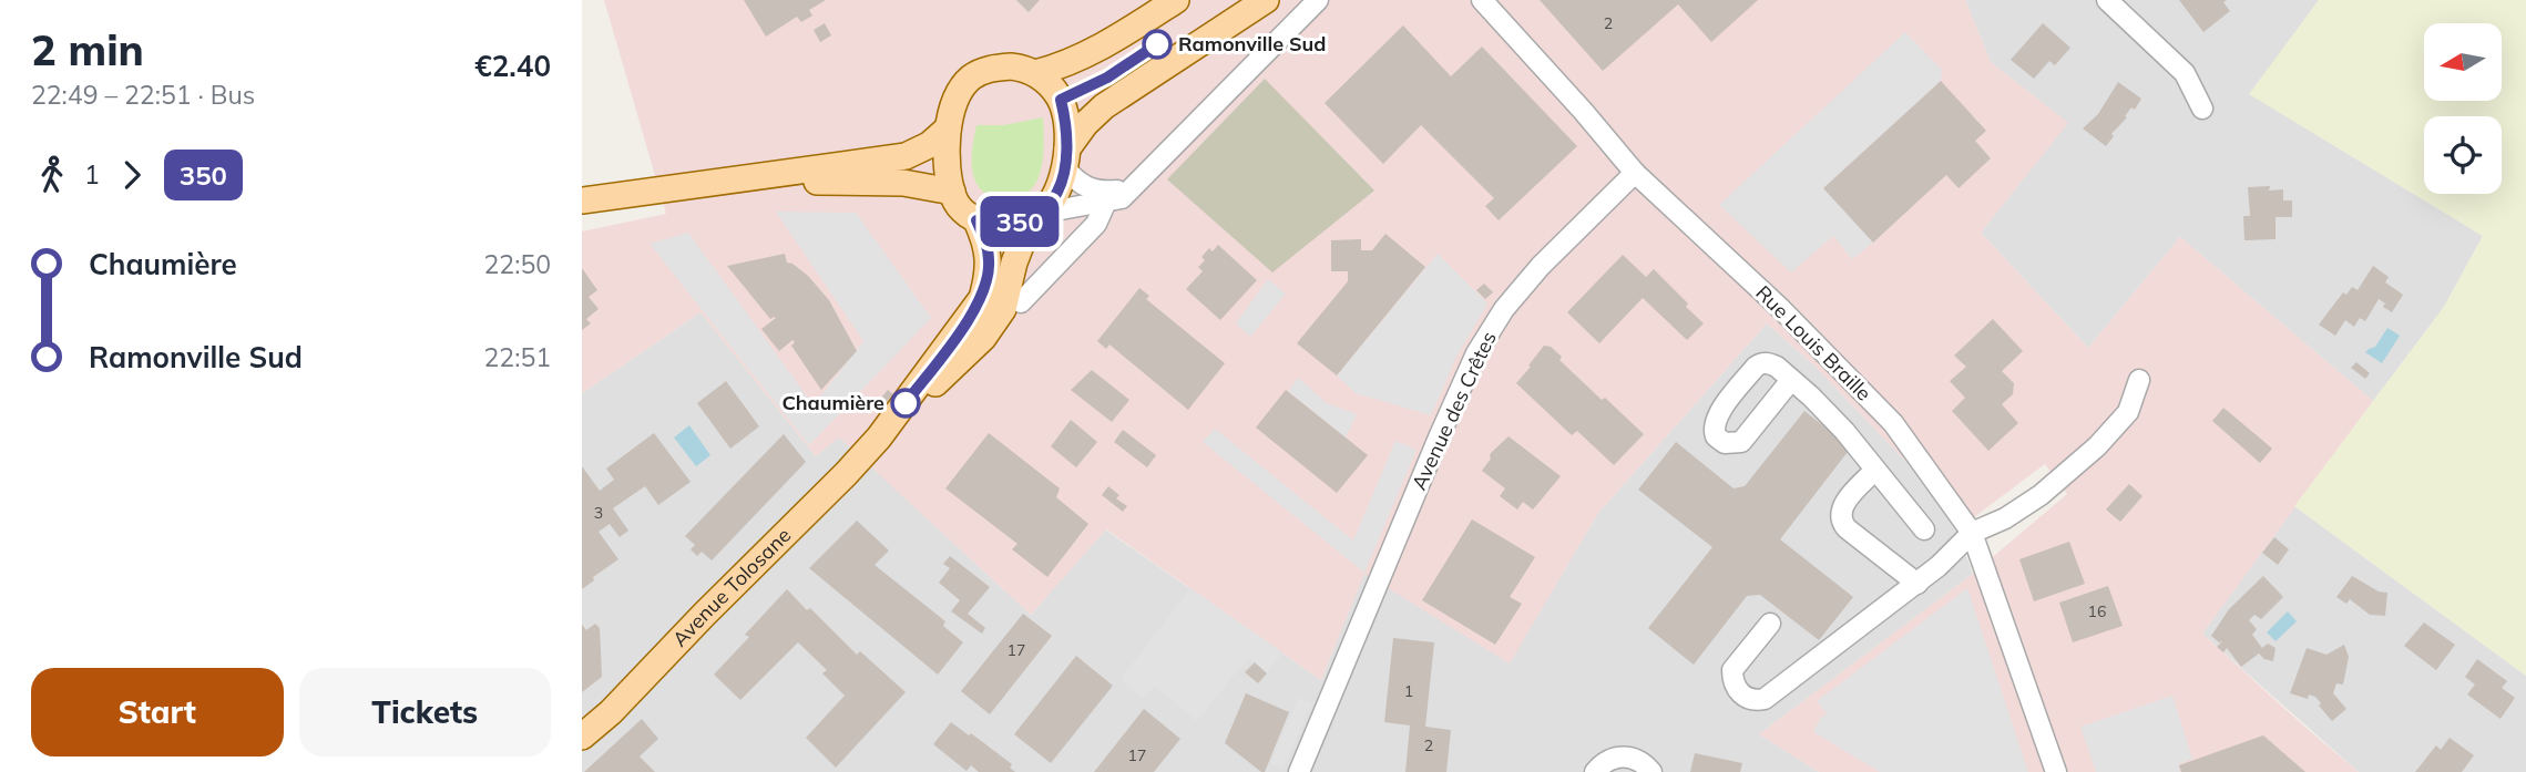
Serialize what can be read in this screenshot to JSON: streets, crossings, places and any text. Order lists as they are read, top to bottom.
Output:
{
  "streets": {
    "main road": ["Avenue Tolosane"],
    "street": ["Rue Louis Braille", "Avenue des Crêtes"]
  },
  "crossings": [
    ["Rue Louis Braille", "Avenue des Crêtes"]
  ],
  "places": ["Ramonville Sud", "Chaumière"],
  "lines": ["bus line 350"],
  "house_numbers": [
    "2",
    "3",
    "16",
    "17",
    "1",
    "2",
    "17"
  ],
  "north": "left",
  "page": {
    "heading": ["2 min", "22:49 – 22:51 · Bus", "€2.40"],
    "on_map": "350",
    "legs": ["1", "350"],
    "list": [
      {
        "name": "Chaumière",
        "value": "22:50"
      },
      {
        "name": "Ramonville Sud",
        "value": "22:51"
      }
    ],
    "buttons": ["Start", "Tickets"]
  }
}
